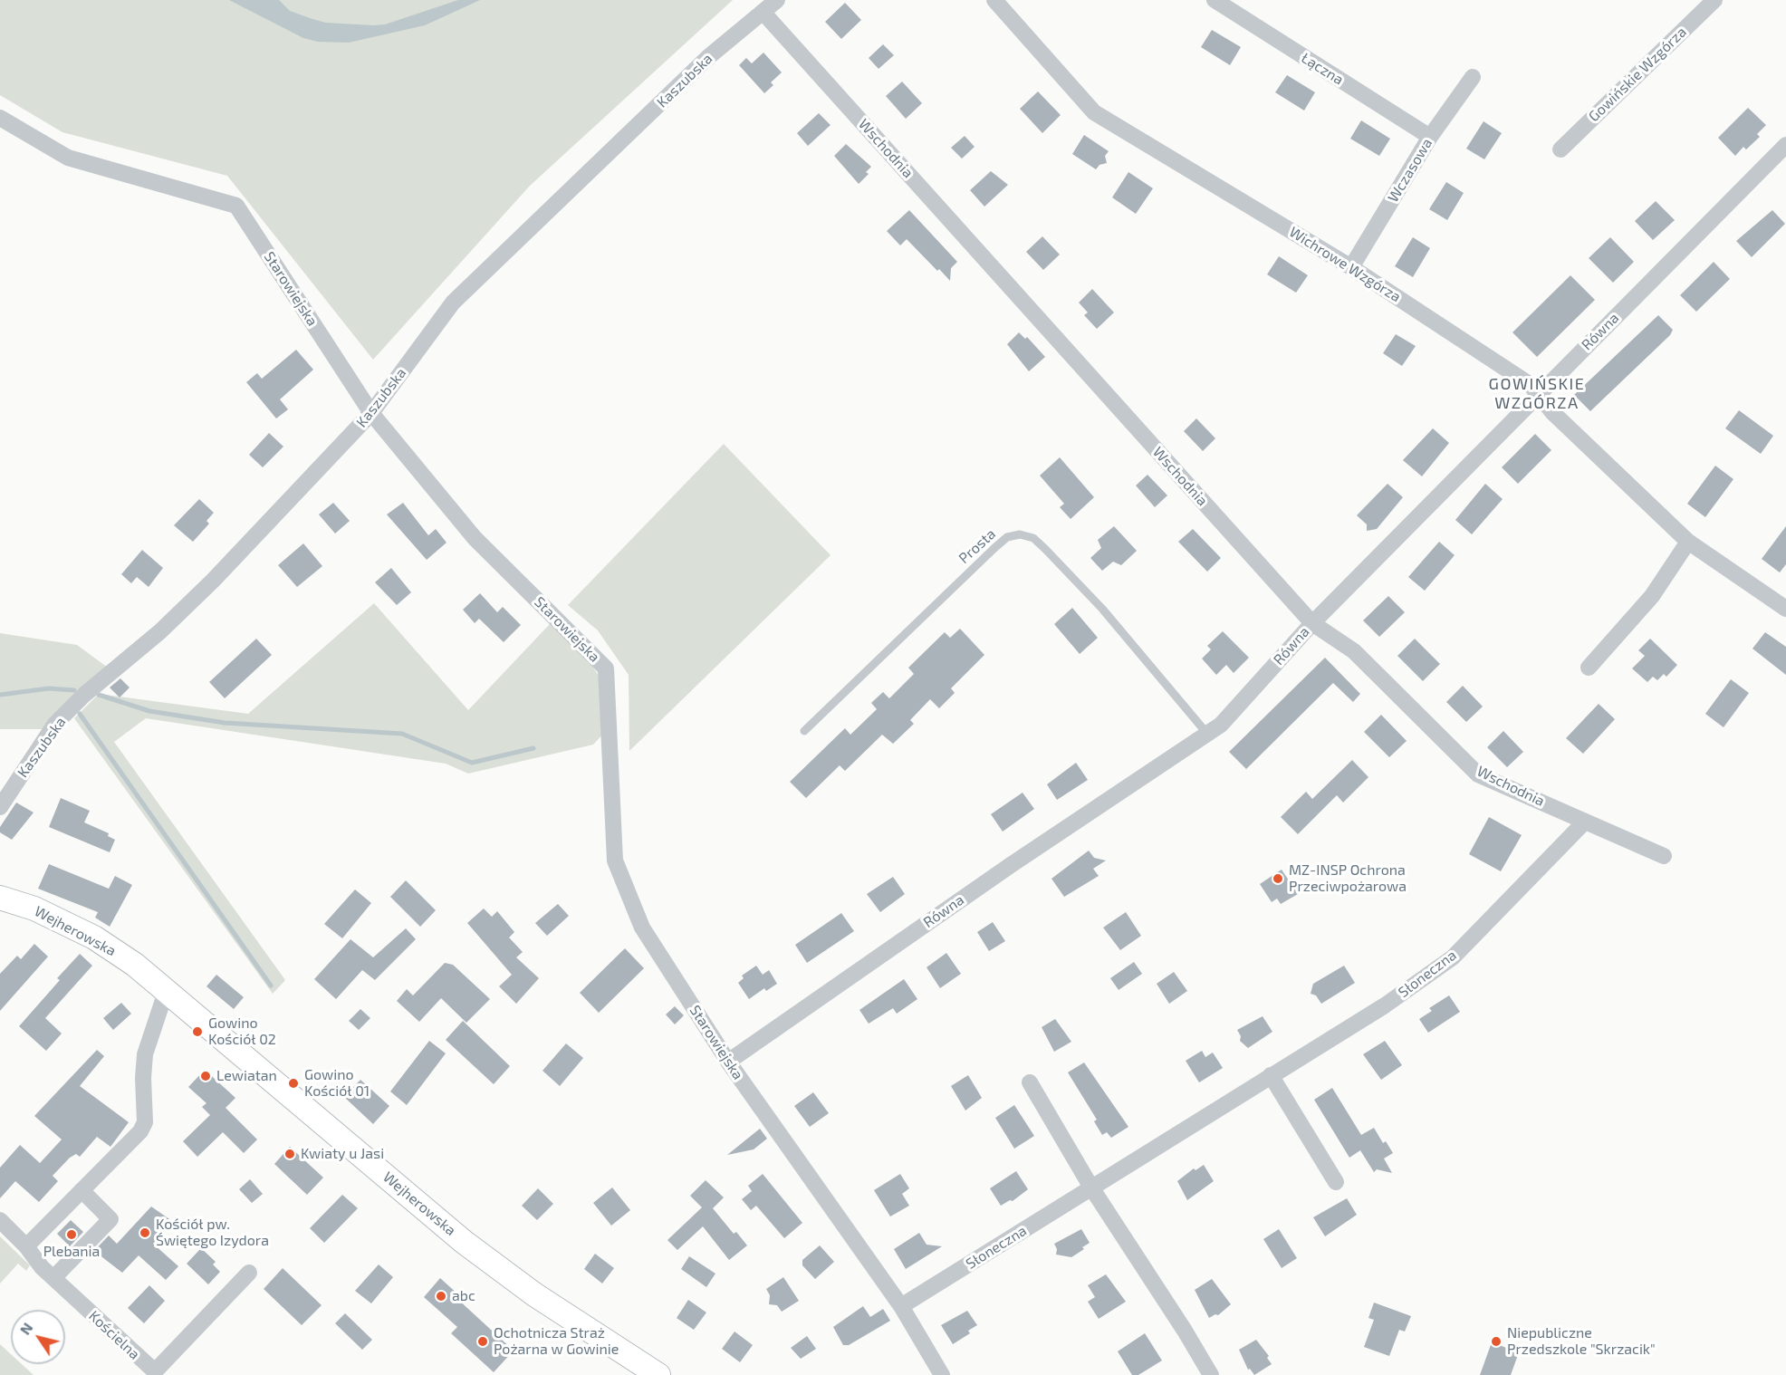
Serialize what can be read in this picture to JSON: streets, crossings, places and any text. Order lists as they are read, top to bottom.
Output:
{
  "streets": {
    "street": [
      "Łączna",
      "Gowińskie Wzgórza",
      "Kaszubska",
      "Wschodnia",
      "Wczasowa",
      "Wichrowe Wzgórza",
      "Starowiejska",
      "Równa",
      "Wejherowska",
      "Słoneczna",
      "Kościelna"
    ],
    "lane": ["Prosta"]
  },
  "crossings": [
    ["Łączna", "Wczasowa"],
    ["Kaszubska", "Wschodnia"],
    ["Kaszubska", "Starowiejska"],
    ["Wschodnia", "Równa"],
    ["Wschodnia", "Słoneczna"],
    ["Wczasowa", "Wichrowe Wzgórza"],
    ["Wichrowe Wzgórza", "Równa"],
    ["Starowiejska", "Równa"],
    ["Starowiejska", "Słoneczna"],
    ["Równa", "Prosta"]
  ],
  "districts": ["GOWIŃSKIE WZGÓRZA"],
  "places": [
    "MZ-INSP Ochrona Przeciwpożarowa",
    "Gowino Kościół 02",
    "Lewiatan",
    "Gowino Kościół 01",
    "Kwiaty u Jasi",
    "Kościół pw. Świętego Izydora",
    "Plebania",
    "abc",
    "Ochotnicza Straż Pożarna w Gowinie",
    "Niepubliczne Przedszkole \"Skrzacik\""
  ],
  "north": "top left"
}
